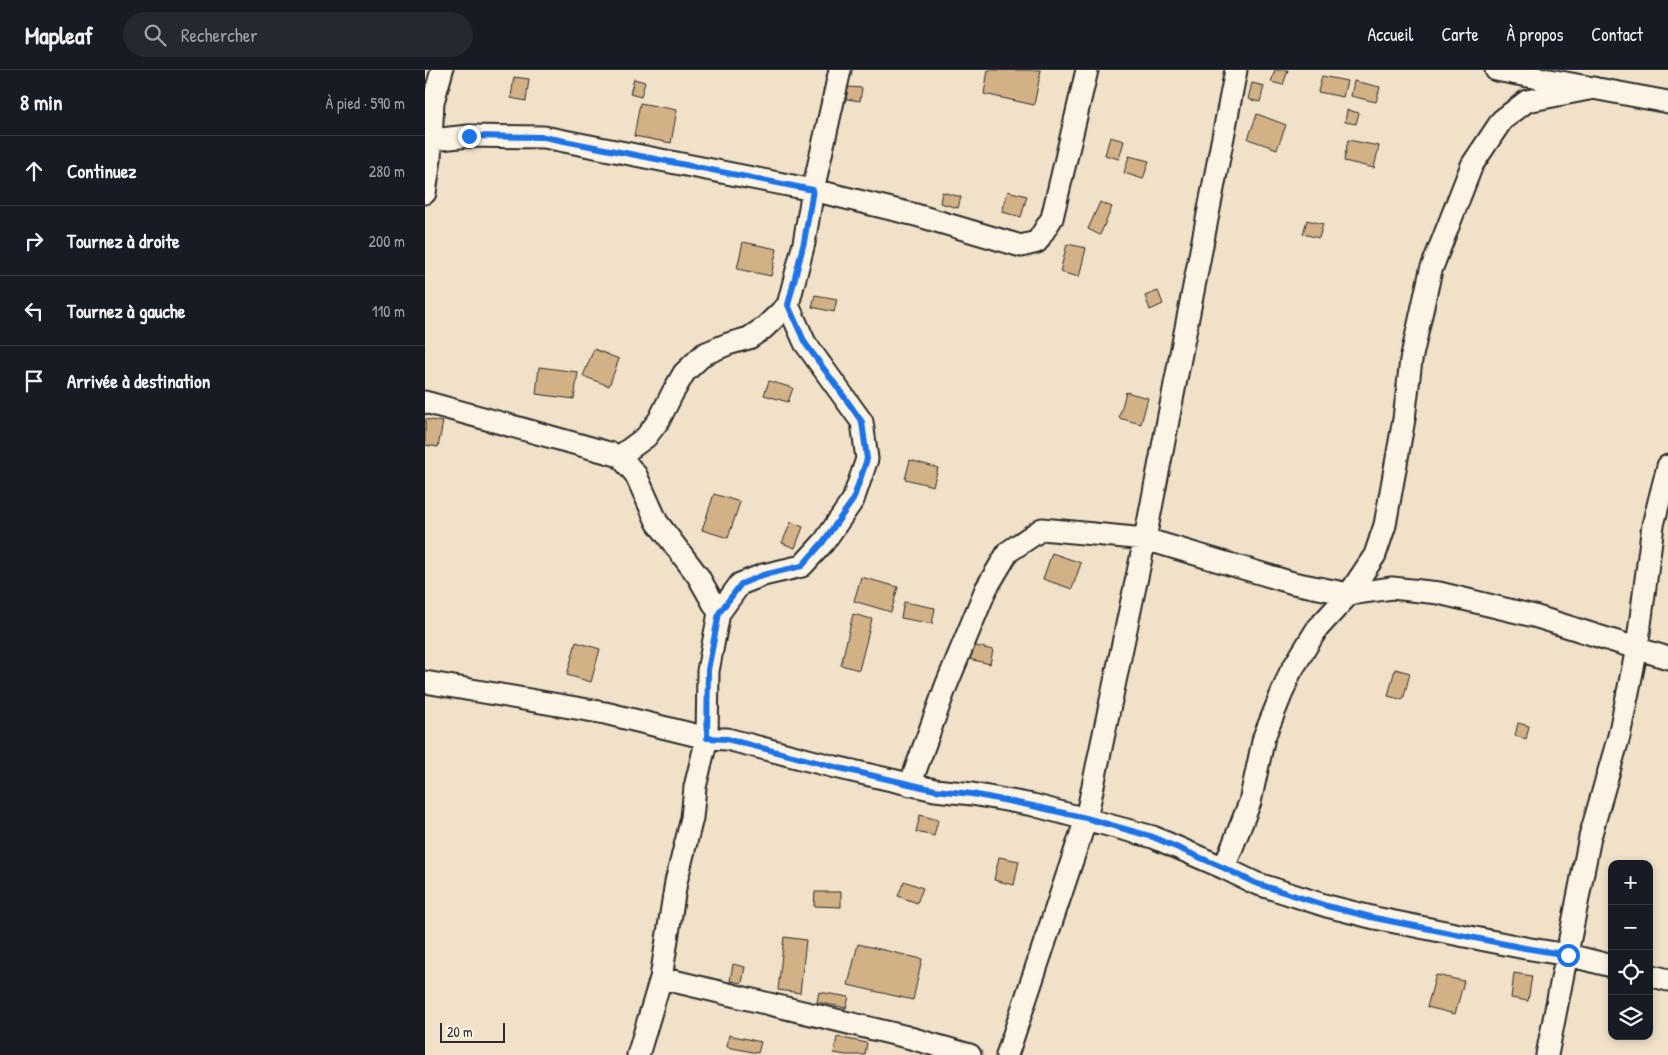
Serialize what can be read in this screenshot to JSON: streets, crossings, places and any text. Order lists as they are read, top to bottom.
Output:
{
  "scale_bar": "20 m",
  "page": {
    "header": "Mapleaf",
    "search": "Rechercher",
    "nav": [
      "Accueil",
      "Carte",
      "À propos",
      "Contact"
    ],
    "heading": ["8 min", "À pied · 590 m"],
    "list": [
      ["Continuez", "280 m"],
      ["Tournez à droite", "200 m"],
      ["Tournez à gauche", "110 m"],
      "Arrivée à destination"
    ],
    "map_buttons": ["+", "−"],
    "scale": "20 m"
  }
}
